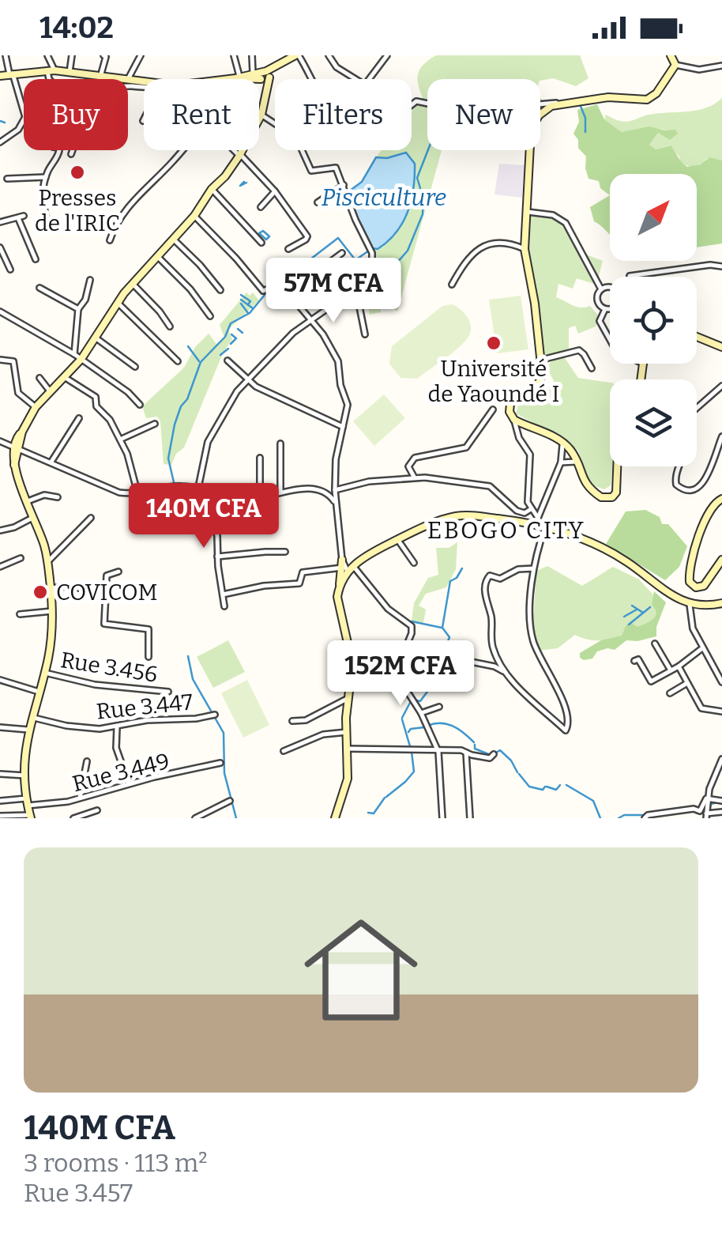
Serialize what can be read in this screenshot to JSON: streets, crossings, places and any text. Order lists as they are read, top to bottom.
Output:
{
  "streets": {
    "street": ["Rue 3.456", "Rue 3.447", "Rue 3.449"]
  },
  "districts": ["EBOGO CITY"],
  "water": ["Pisciculture"],
  "places": ["Presses de l'IRIC", "Université de Yaoundé I", "COVICOM"],
  "north": "top right",
  "page": {
    "status": "14:02",
    "chip": [
      "Buy",
      "Rent",
      "Filters",
      "New"
    ],
    "price": ["57M CFA", "140M CFA", "152M CFA"],
    "list": [
      {
        "name": "140M CFA",
        "note": "3 rooms · 113 m² · Rue 3.457"
      }
    ]
  }
}
